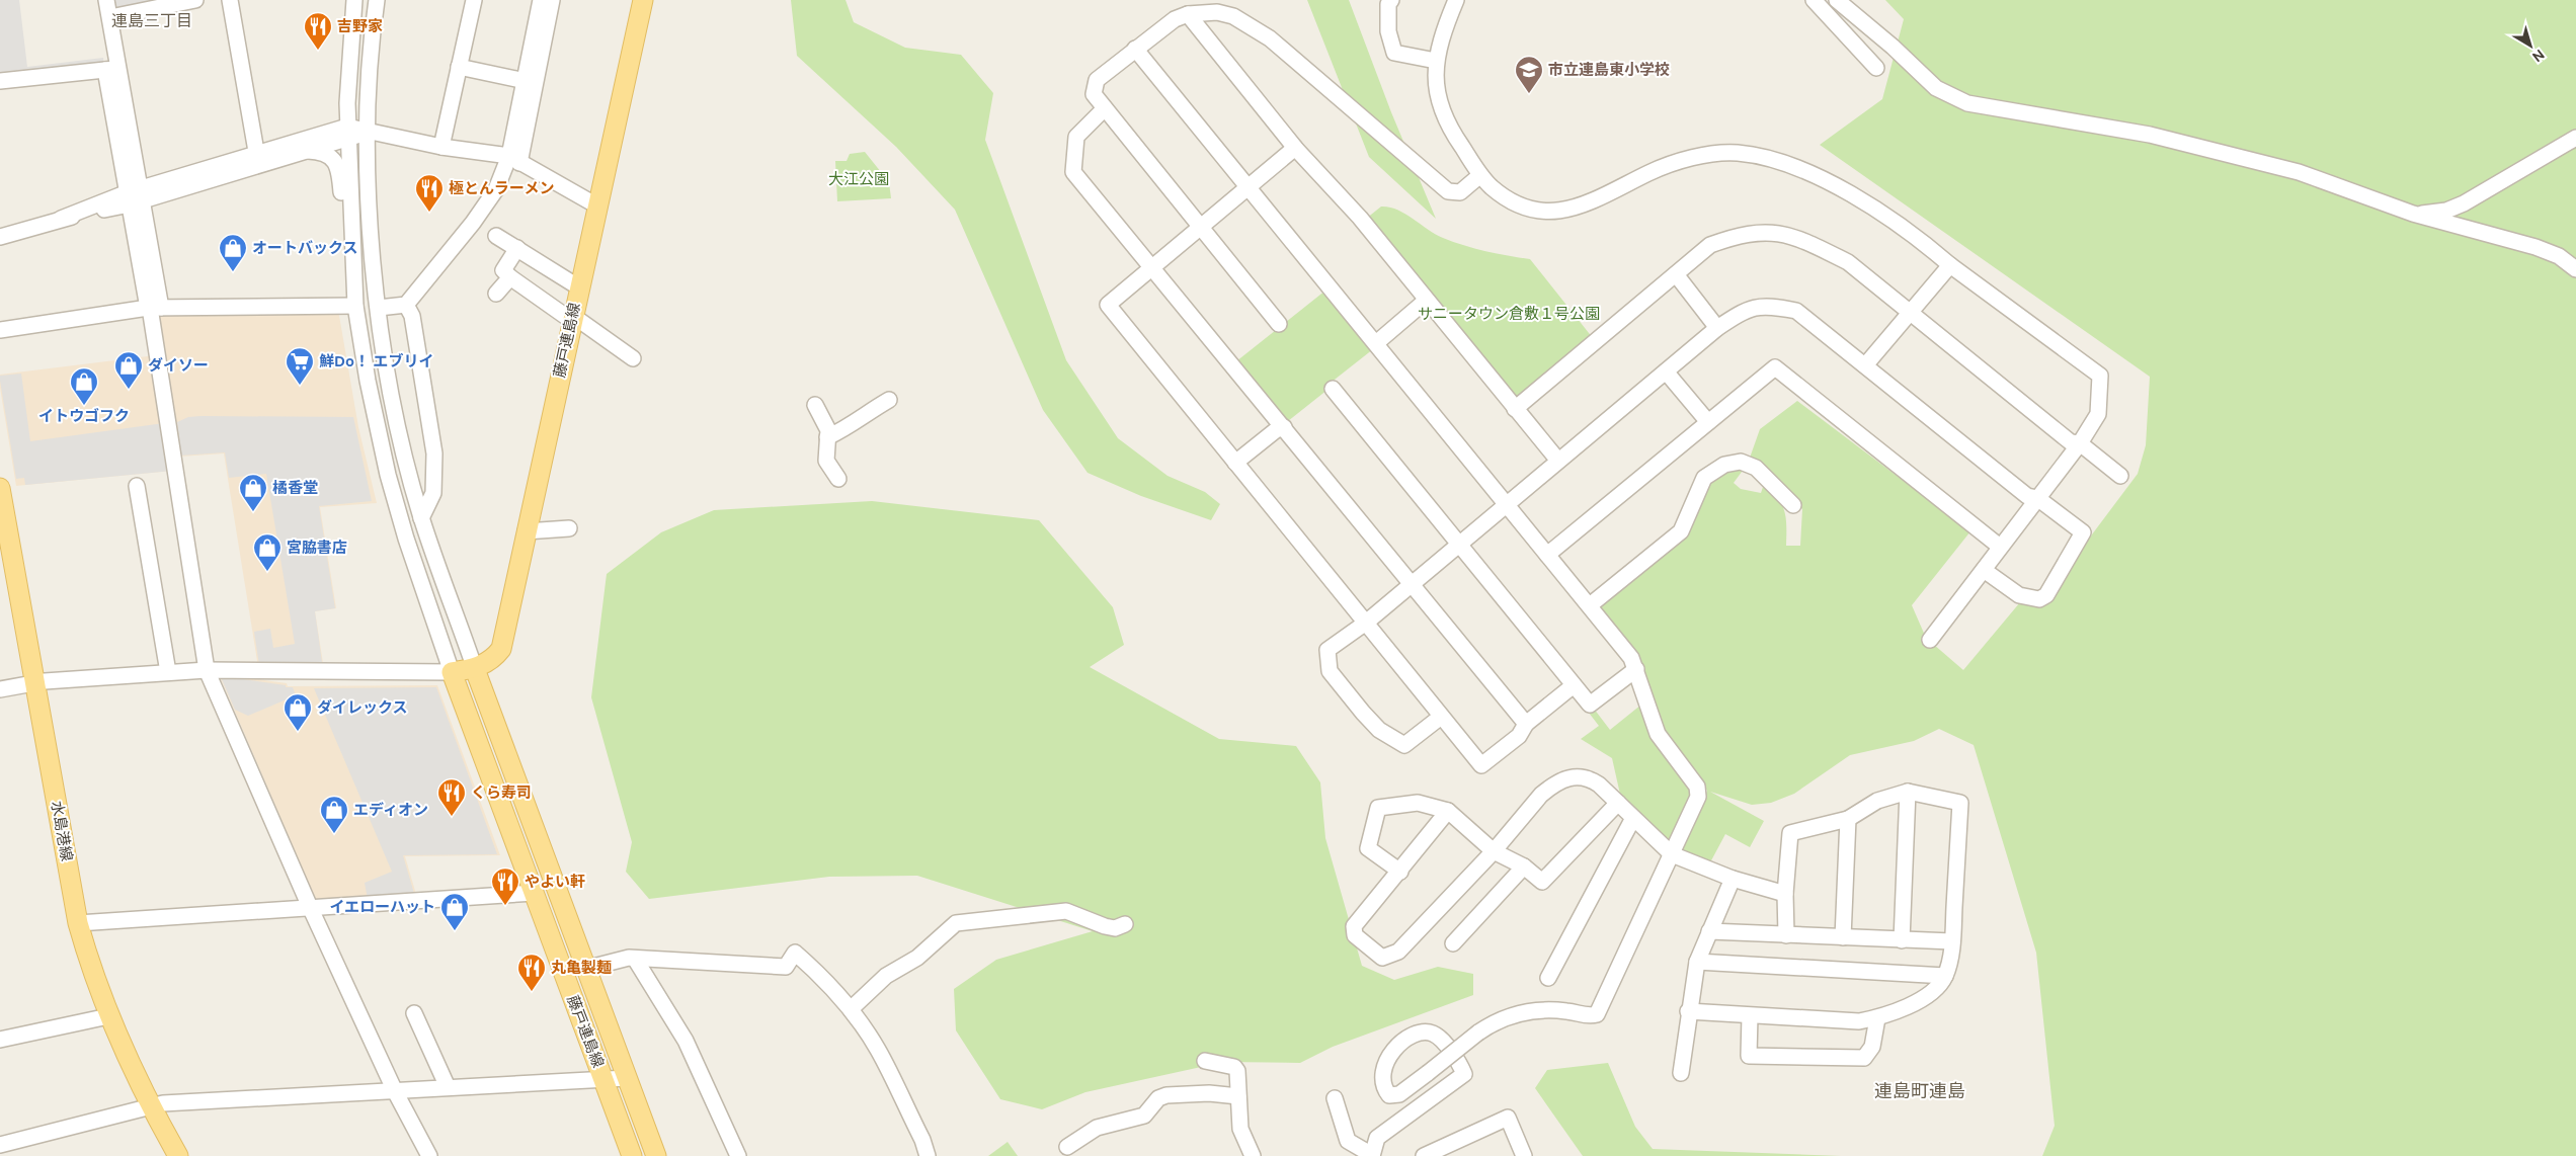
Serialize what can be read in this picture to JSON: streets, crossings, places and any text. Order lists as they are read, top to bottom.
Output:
{
  "streets": {
    "main road": ["藤戸連島線", "水島港線"]
  },
  "districts": ["連島三丁目", "連島町連島"],
  "parks": ["大江公園", "サニータウン倉敷１号公園"],
  "places": {
    "restaurant": [
      "吉野家",
      "極とんラーメン",
      "くら寿司",
      "やよい軒",
      "丸亀製麺"
    ],
    "school or university": ["市立連島東小学校"],
    "shop": [
      "オートバックス",
      "ダイソー",
      "イトウゴフク",
      "橘香堂",
      "宮脇書店",
      "ダイレックス",
      "エディオン",
      "イエローハット"
    ],
    "supermarket": ["鮮Do！ エブリイ"]
  },
  "north": "bottom right"
}
